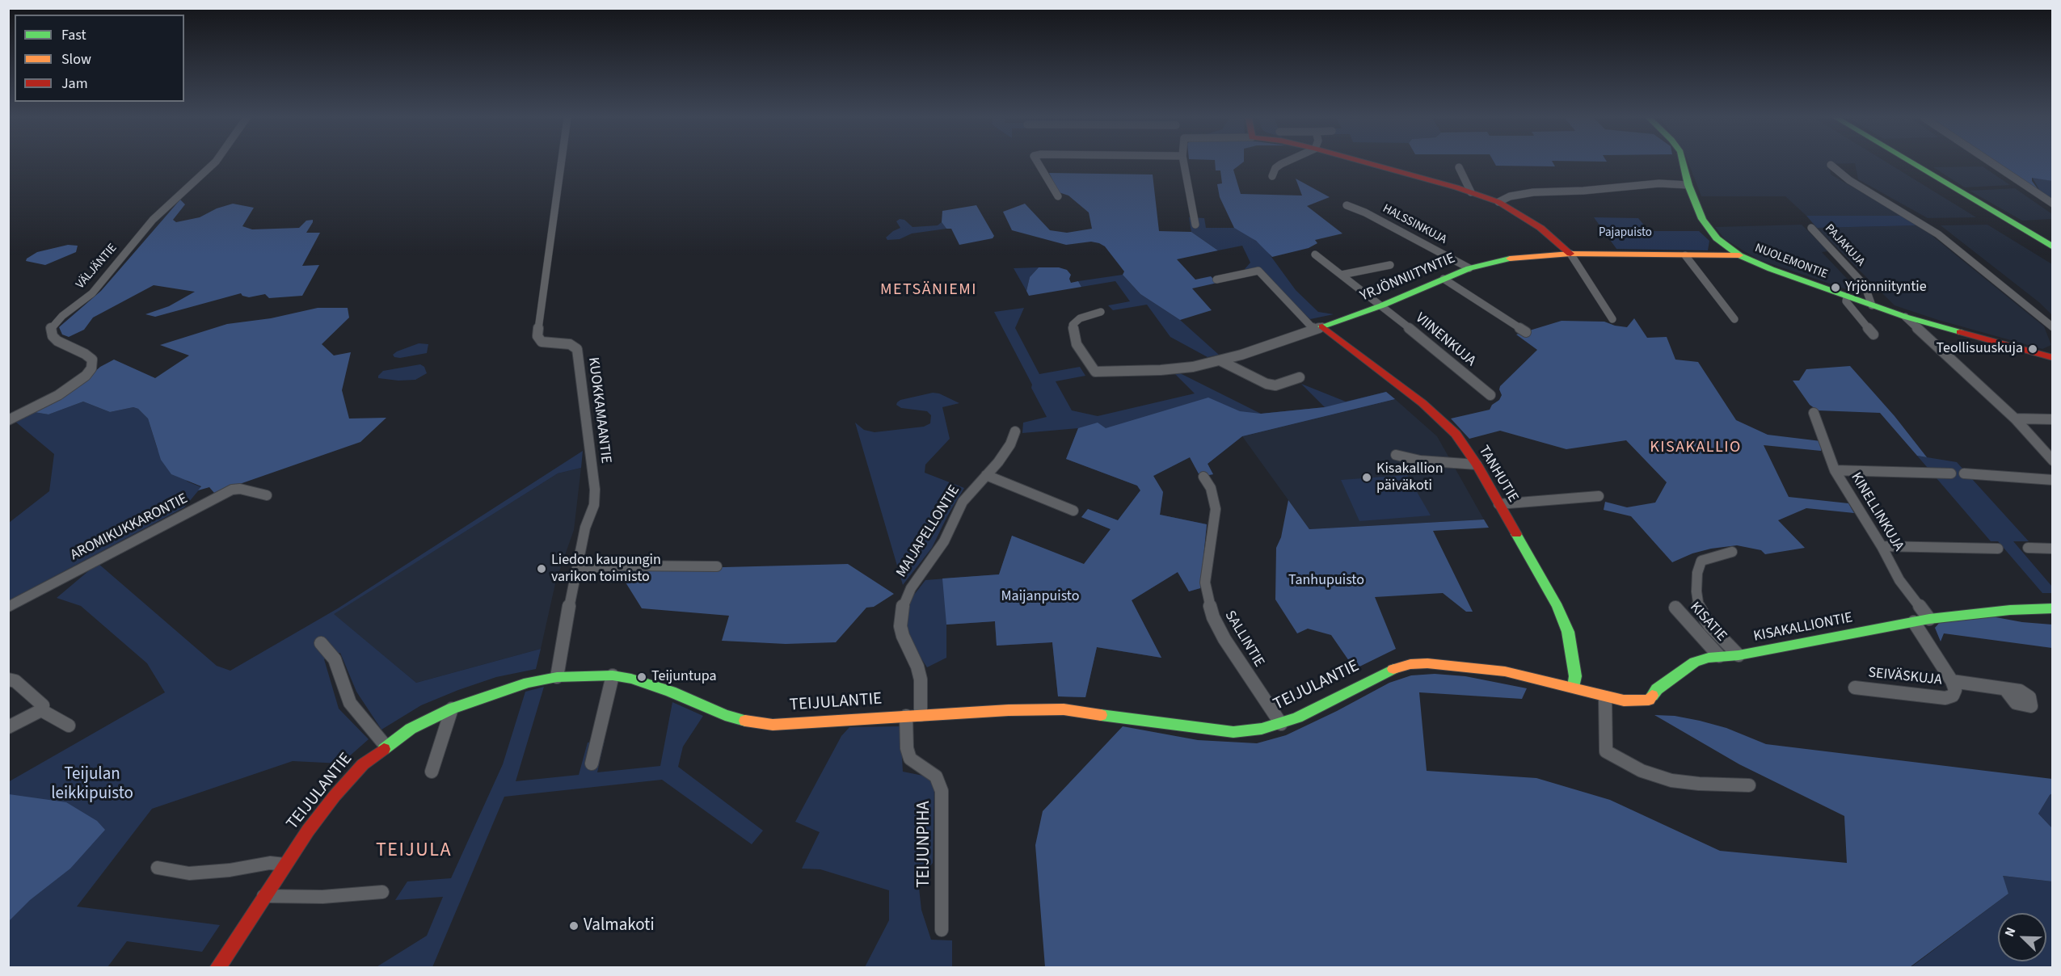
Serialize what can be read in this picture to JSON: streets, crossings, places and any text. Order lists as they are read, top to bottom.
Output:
{
  "streets": {
    "main road": [
      "NUOLEMONTIE",
      "YRJÖNNIITYNTIE",
      "TANHUTIE",
      "KISAKALLIONTIE",
      "TEIJULANTIE"
    ],
    "street": [
      "HALSSINKUJA",
      "PAJAKUJA",
      "VÄLJÄNTIE",
      "VIINENKUJA",
      "KUOKKAMAANTIE",
      "KINELLINKUJA",
      "AROMIKUKKARONTIE",
      "MAIJAPELLONTIE",
      "KISATIE",
      "SALLINTIE",
      "SEIVÄSKUJA",
      "TEIJUNPIHA"
    ]
  },
  "crossings": [
    ["HALSSINKUJA", "YRJÖNNIITYNTIE"],
    ["PAJAKUJA", "NUOLEMONTIE"],
    ["NUOLEMONTIE", "YRJÖNNIITYNTIE"],
    ["YRJÖNNIITYNTIE", "VIINENKUJA"],
    ["YRJÖNNIITYNTIE", "TANHUTIE"],
    ["KUOKKAMAANTIE", "TEIJULANTIE"],
    ["TANHUTIE", "KISAKALLIONTIE"],
    ["TANHUTIE", "TEIJULANTIE"],
    ["KINELLINKUJA", "KISAKALLIONTIE"],
    ["MAIJAPELLONTIE", "TEIJULANTIE"],
    ["KISATIE", "KISAKALLIONTIE"],
    ["KISAKALLIONTIE", "SEIVÄSKUJA"],
    ["KISAKALLIONTIE", "TEIJULANTIE"],
    ["SALLINTIE", "TEIJULANTIE"],
    ["TEIJULANTIE", "TEIJUNPIHA"]
  ],
  "districts": ["METSÄNIEMI", "KISAKALLIO", "TEIJULA"],
  "parks": [
    "Pajapuisto",
    "Tanhupuisto",
    "Maijanpuisto",
    "Teijulan leikkipuisto"
  ],
  "places": [
    "Yrjönniityntie",
    "Teollisuuskuja",
    "Kisakallion päiväkoti",
    "Liedon kaupungin varikon toimisto",
    "Teijuntupa",
    "Valmakoti"
  ],
  "legend": ["Fast", "Slow", "Jam"],
  "north": "top left"
}
